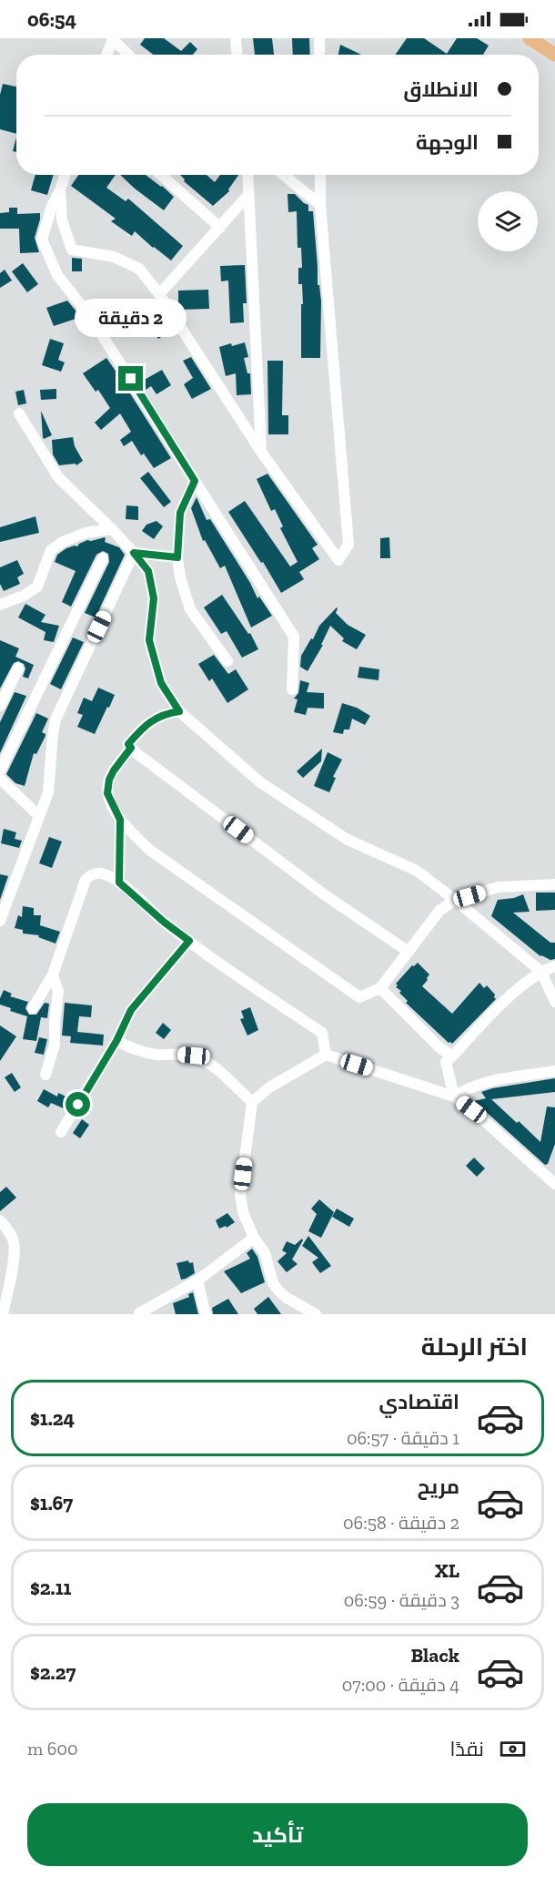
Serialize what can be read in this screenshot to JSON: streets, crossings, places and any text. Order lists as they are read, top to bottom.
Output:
{
  "page": {
    "status": "06:54",
    "banner": ["الانطلاق", "الوجهة"],
    "bubble": "2 دقيقة",
    "heading": "اختر الرحلة",
    "list": [
      {
        "name": "اقتصادي",
        "note": "1 دقيقة · 06:57",
        "value": "$1.24"
      },
      {
        "name": "مريح",
        "note": "2 دقيقة · 06:58",
        "value": "$1.67"
      },
      {
        "name": "XL",
        "note": "3 دقيقة · 06:59",
        "value": "$2.11"
      },
      {
        "name": "Black",
        "note": "4 دقيقة · 07:00",
        "value": "$2.27"
      }
    ],
    "pay": ["نقدًا", "600 m"],
    "buttons": "تأكيد"
  }
}
